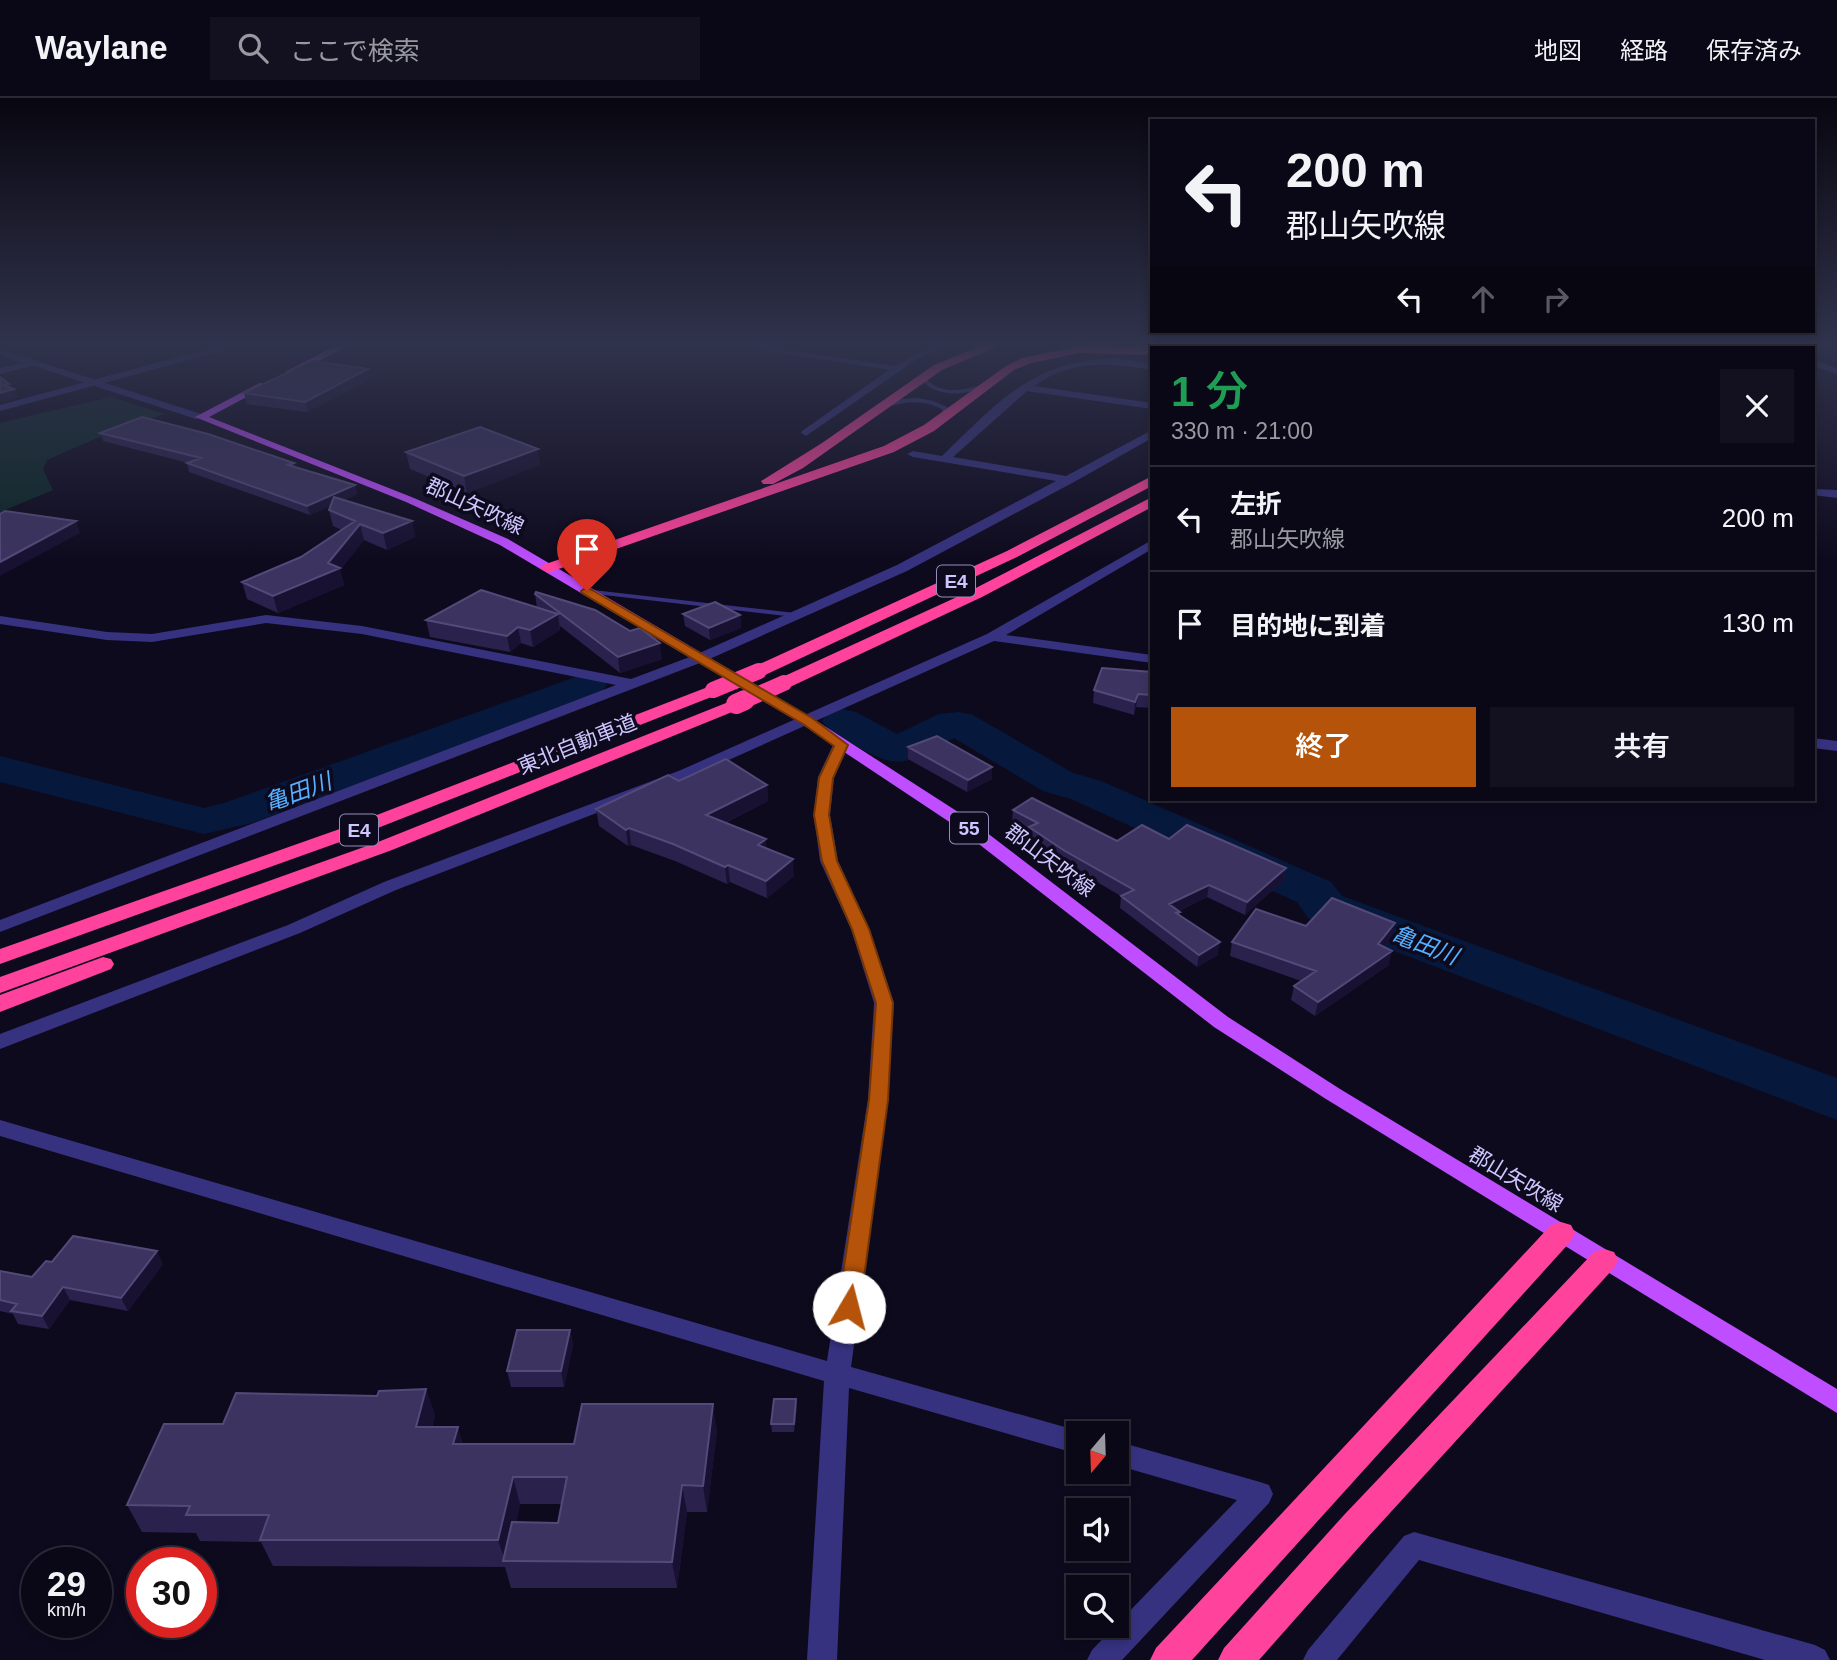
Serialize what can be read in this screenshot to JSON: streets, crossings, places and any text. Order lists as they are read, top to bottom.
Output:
{
  "streets": {
    "highway": ["E4", "東北自動車道"],
    "main road": ["郡山矢吹線", "55"]
  },
  "water": ["亀田川"],
  "north": "bottom",
  "page": {
    "header": "Waylane",
    "search": "ここで検索",
    "nav": ["地図", "経路", "保存済み"],
    "turn": ["200 m", "郡山矢吹線"],
    "heading": ["1 分", "330 m · 21:00"],
    "list": [
      {
        "name": "左折",
        "note": "郡山矢吹線",
        "value": "200 m"
      },
      {
        "name": "目的地に到着",
        "value": "130 m"
      }
    ],
    "buttons": ["終了", "共有"],
    "speed": "29 km/h",
    "limit": "30"
  }
}
